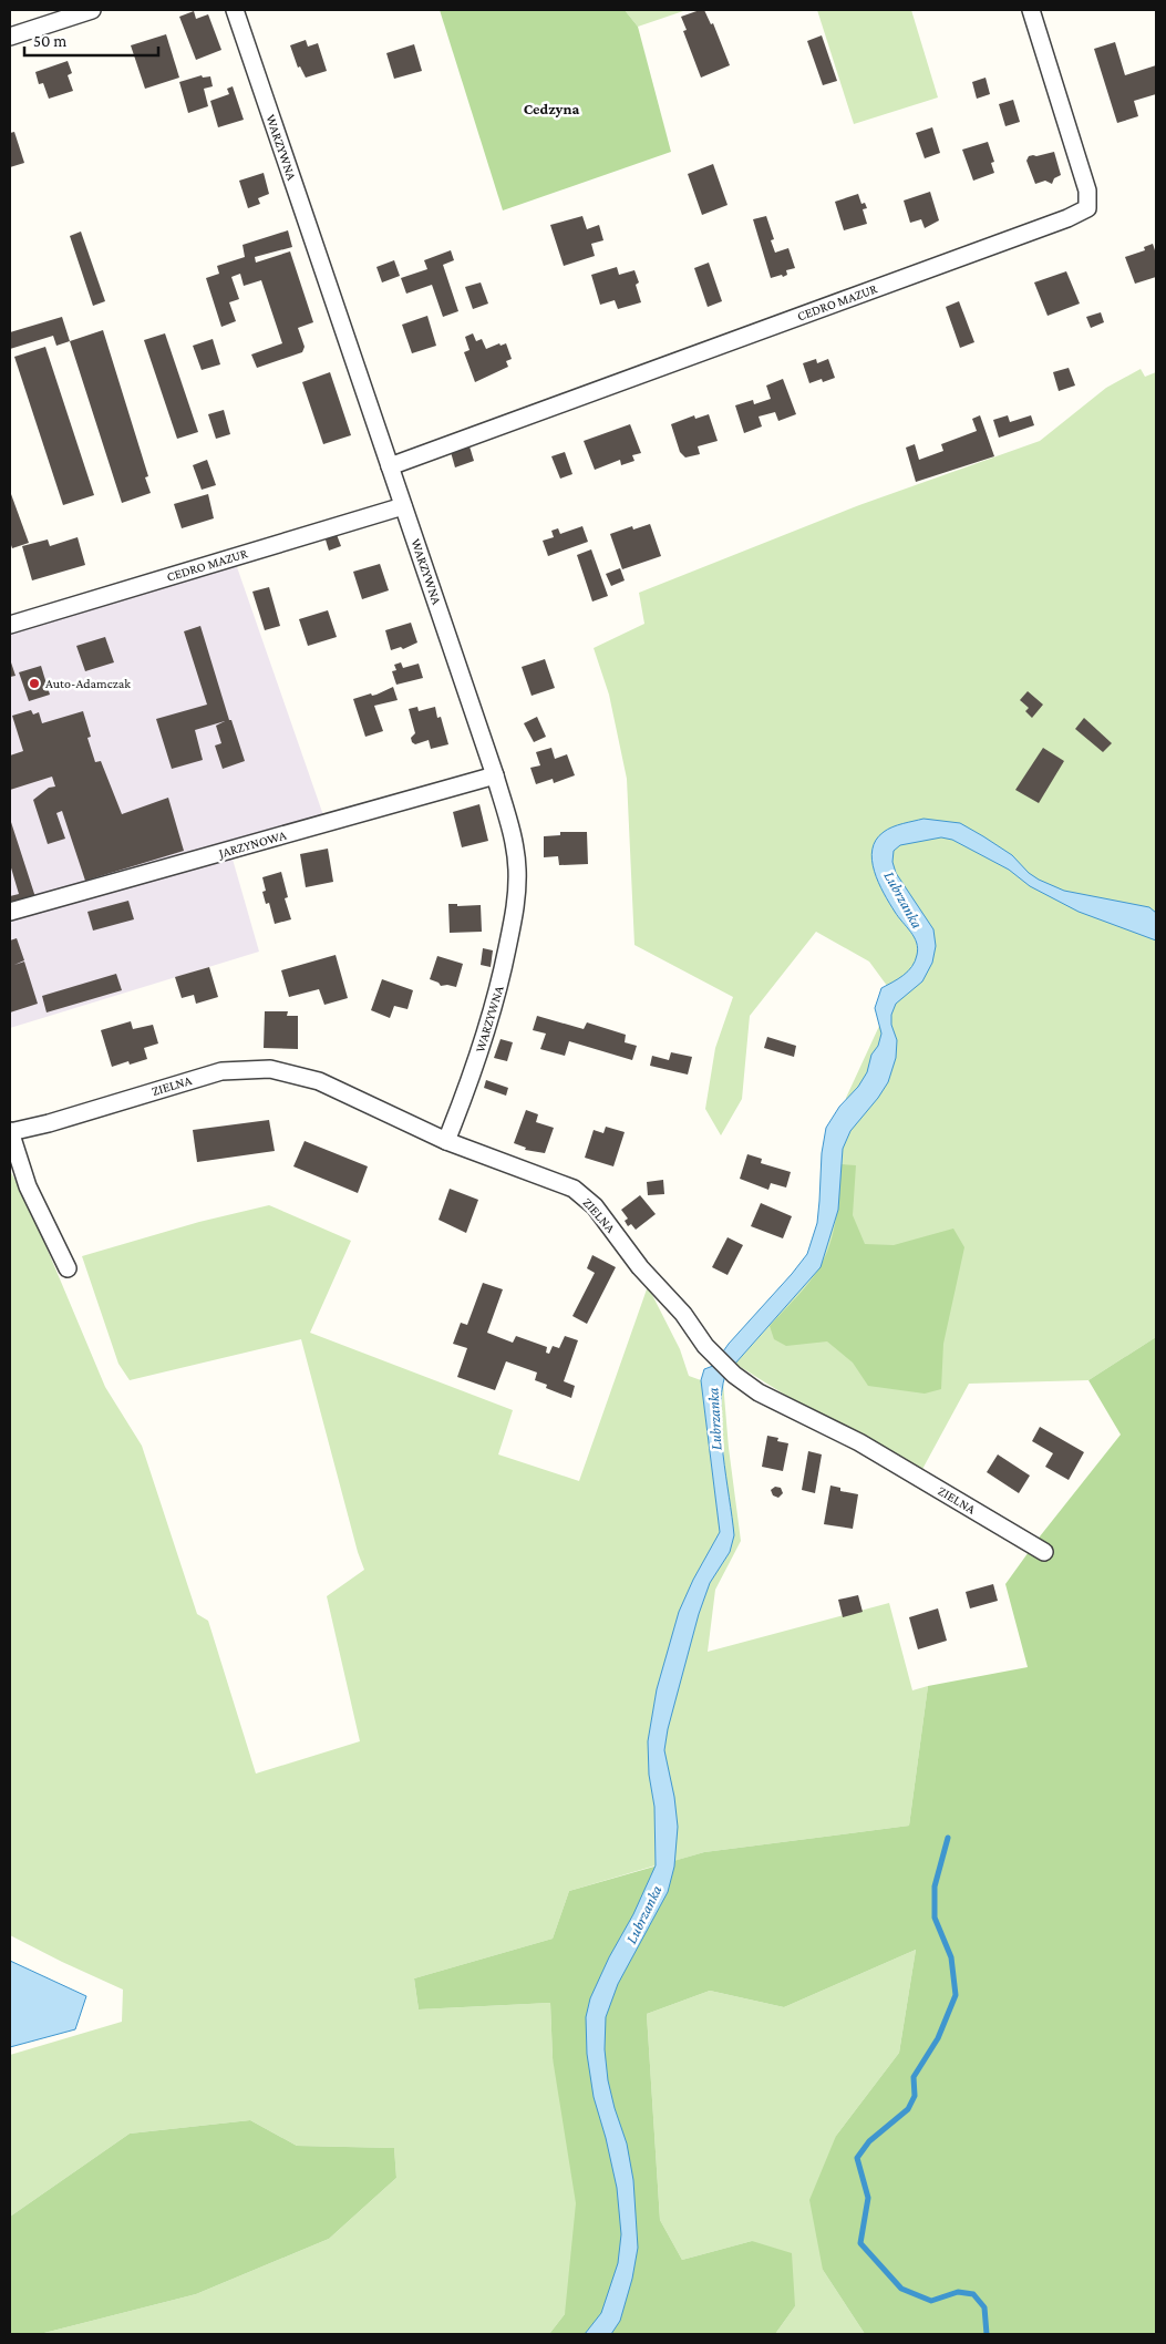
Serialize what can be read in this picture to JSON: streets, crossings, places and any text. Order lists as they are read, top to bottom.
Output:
{
  "streets": {
    "street": [
      "WARZYWNA",
      "CEDRO MAZUR",
      "JARZYNOWA",
      "ZIELNA"
    ]
  },
  "crossings": [
    ["WARZYWNA", "CEDRO MAZUR"],
    ["WARZYWNA", "JARZYNOWA"],
    ["WARZYWNA", "ZIELNA"]
  ],
  "districts": ["Cedzyna"],
  "water": ["Lubrzanka"],
  "places": ["Auto-Adamczak"],
  "scale_bar": "50 m"
}
